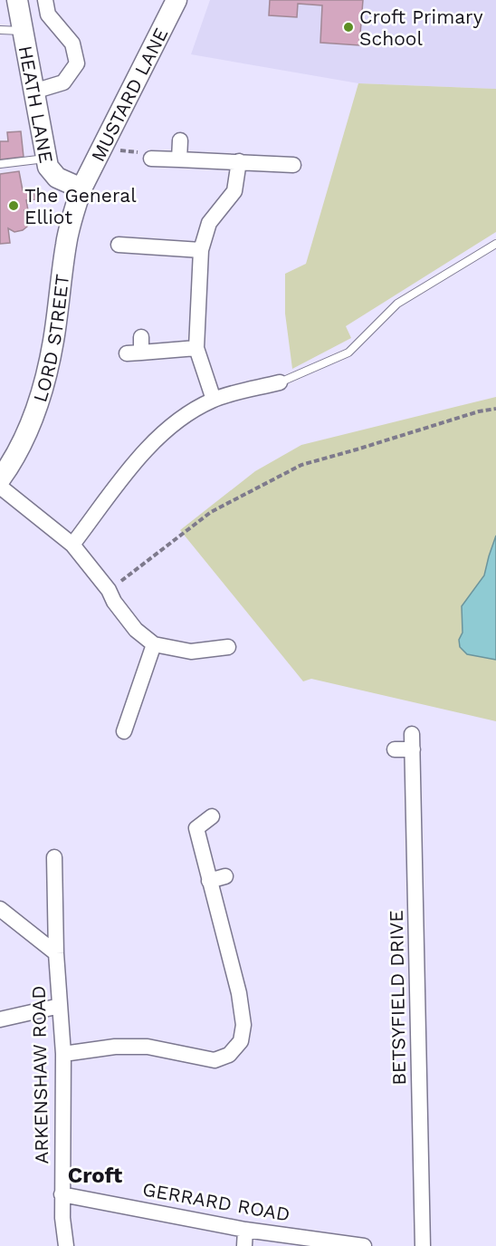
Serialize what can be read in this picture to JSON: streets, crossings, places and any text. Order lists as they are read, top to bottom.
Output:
{
  "streets": {
    "street": [
      "MUSTARD LANE",
      "HEATH LANE",
      "LORD STREET",
      "BETSYFIELD DRIVE",
      "ARKENSHAW ROAD",
      "GERRARD ROAD"
    ]
  },
  "crossings": [
    ["MUSTARD LANE", "HEATH LANE"],
    ["MUSTARD LANE", "LORD STREET"],
    ["HEATH LANE", "LORD STREET"],
    ["ARKENSHAW ROAD", "GERRARD ROAD"]
  ],
  "districts": ["Croft"],
  "places": ["Croft Primary School", "The General Elliot"]
}
